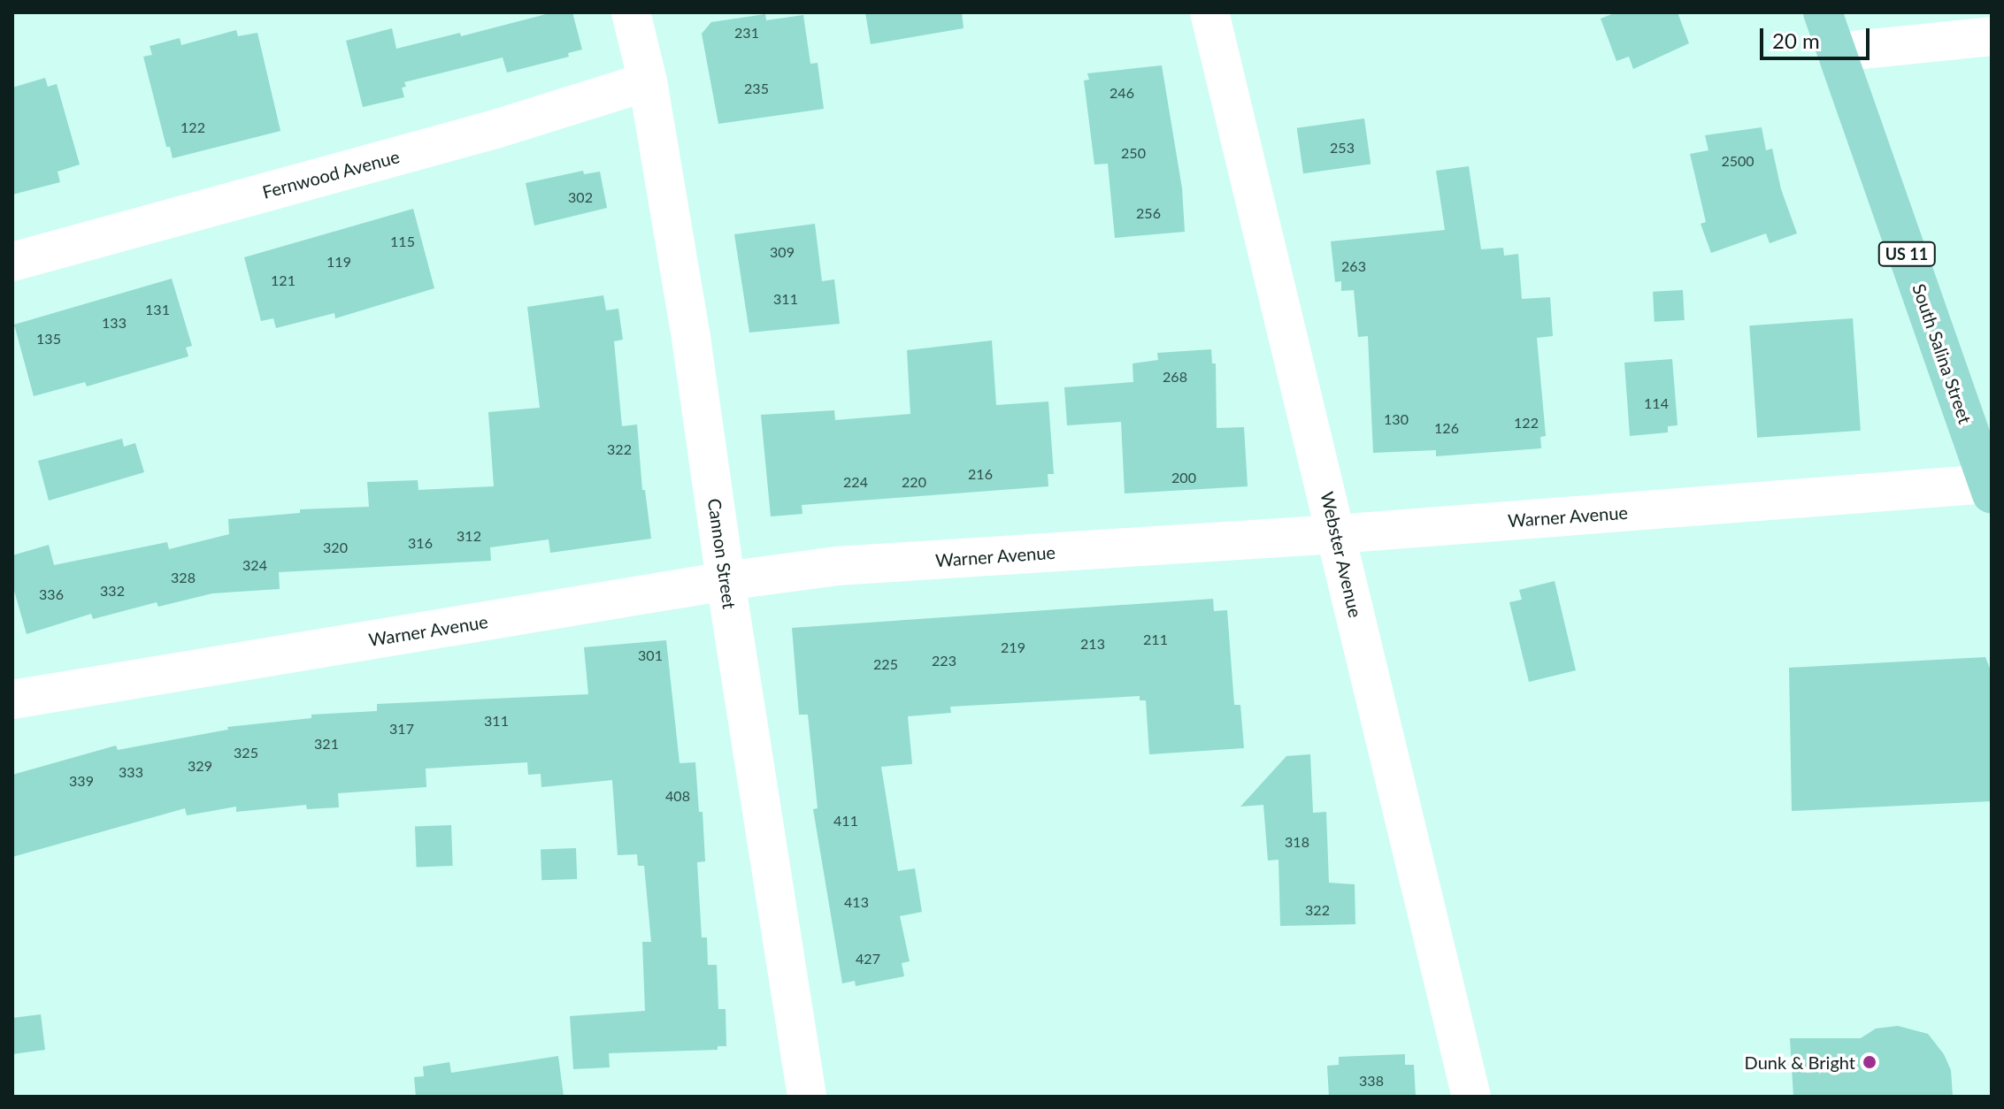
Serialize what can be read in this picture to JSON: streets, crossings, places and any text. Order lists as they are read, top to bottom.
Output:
{
  "streets": {
    "main road": ["US 11", "South Salina Street"],
    "street": [
      "Fernwood Avenue",
      "Warner Avenue",
      "Cannon Street",
      "Webster Avenue"
    ]
  },
  "crossings": [
    ["Fernwood Avenue", "Cannon Street"],
    ["South Salina Street", "Warner Avenue"],
    ["Warner Avenue", "Cannon Street"],
    ["Warner Avenue", "Webster Avenue"]
  ],
  "places": ["Dunk & Bright"],
  "house_numbers": [
    "231",
    "235",
    "246",
    "122",
    "253",
    "250",
    "2500",
    "302",
    "256",
    "115",
    "309",
    "119",
    "263",
    "121",
    "311",
    "131",
    "133",
    "135",
    "268",
    "114",
    "130",
    "122",
    "126",
    "322",
    "216",
    "200",
    "224",
    "220",
    "312",
    "316",
    "320",
    "324",
    "328",
    "332",
    "336",
    "211",
    "213",
    "219",
    "301",
    "223",
    "225",
    "311",
    "317",
    "321",
    "325",
    "329",
    "333",
    "339",
    "408",
    "411",
    "318",
    "413",
    "322",
    "427",
    "338"
  ],
  "scale_bar": "20 m"
}
